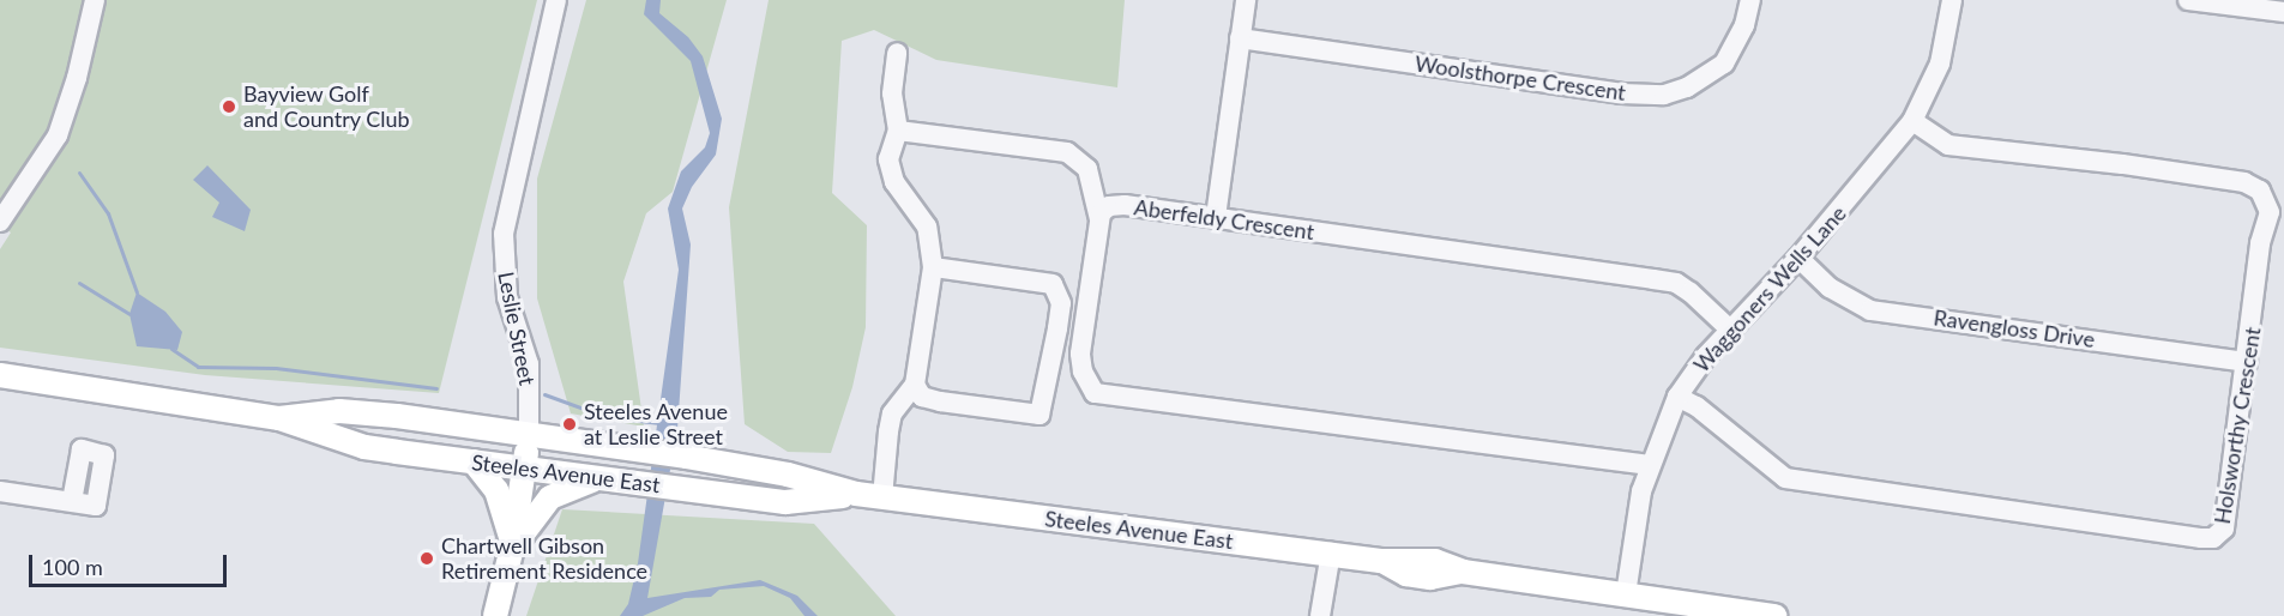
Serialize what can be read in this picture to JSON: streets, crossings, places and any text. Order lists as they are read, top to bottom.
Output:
{
  "streets": {
    "main road": ["Leslie Street", "Steeles Avenue East"],
    "street": [
      "Woolsthorpe Crescent",
      "Aberfeldy Crescent",
      "Waggoners Wells Lane",
      "Ravengloss Drive",
      "Holsworthy Crescent"
    ]
  },
  "crossings": [
    ["Aberfeldy Crescent", "Waggoners Wells Lane"],
    ["Waggoners Wells Lane", "Ravengloss Drive"],
    ["Waggoners Wells Lane", "Holsworthy Crescent"],
    ["Waggoners Wells Lane", "Steeles Avenue East"],
    ["Leslie Street", "Steeles Avenue East"],
    ["Ravengloss Drive", "Holsworthy Crescent"]
  ],
  "places": ["Bayview Golf and Country Club", "Steeles Avenue at Leslie Street", "Chartwell Gibson Retirement Residence"],
  "scale_bar": "100 m"
}
